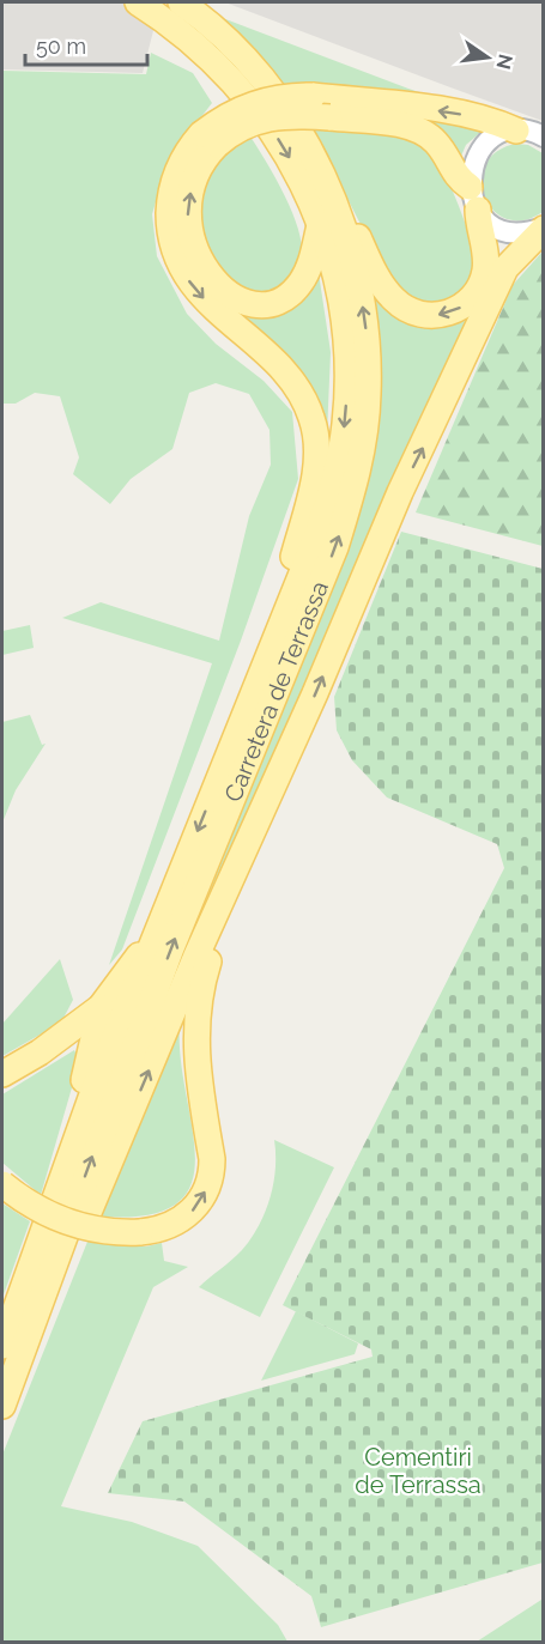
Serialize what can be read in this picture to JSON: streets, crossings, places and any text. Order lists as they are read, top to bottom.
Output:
{
  "streets": {
    "main road": ["Carretera de Terrassa"]
  },
  "parks": ["Cementiri de Terrassa"],
  "scale_bar": "50 m",
  "north": "right"
}
